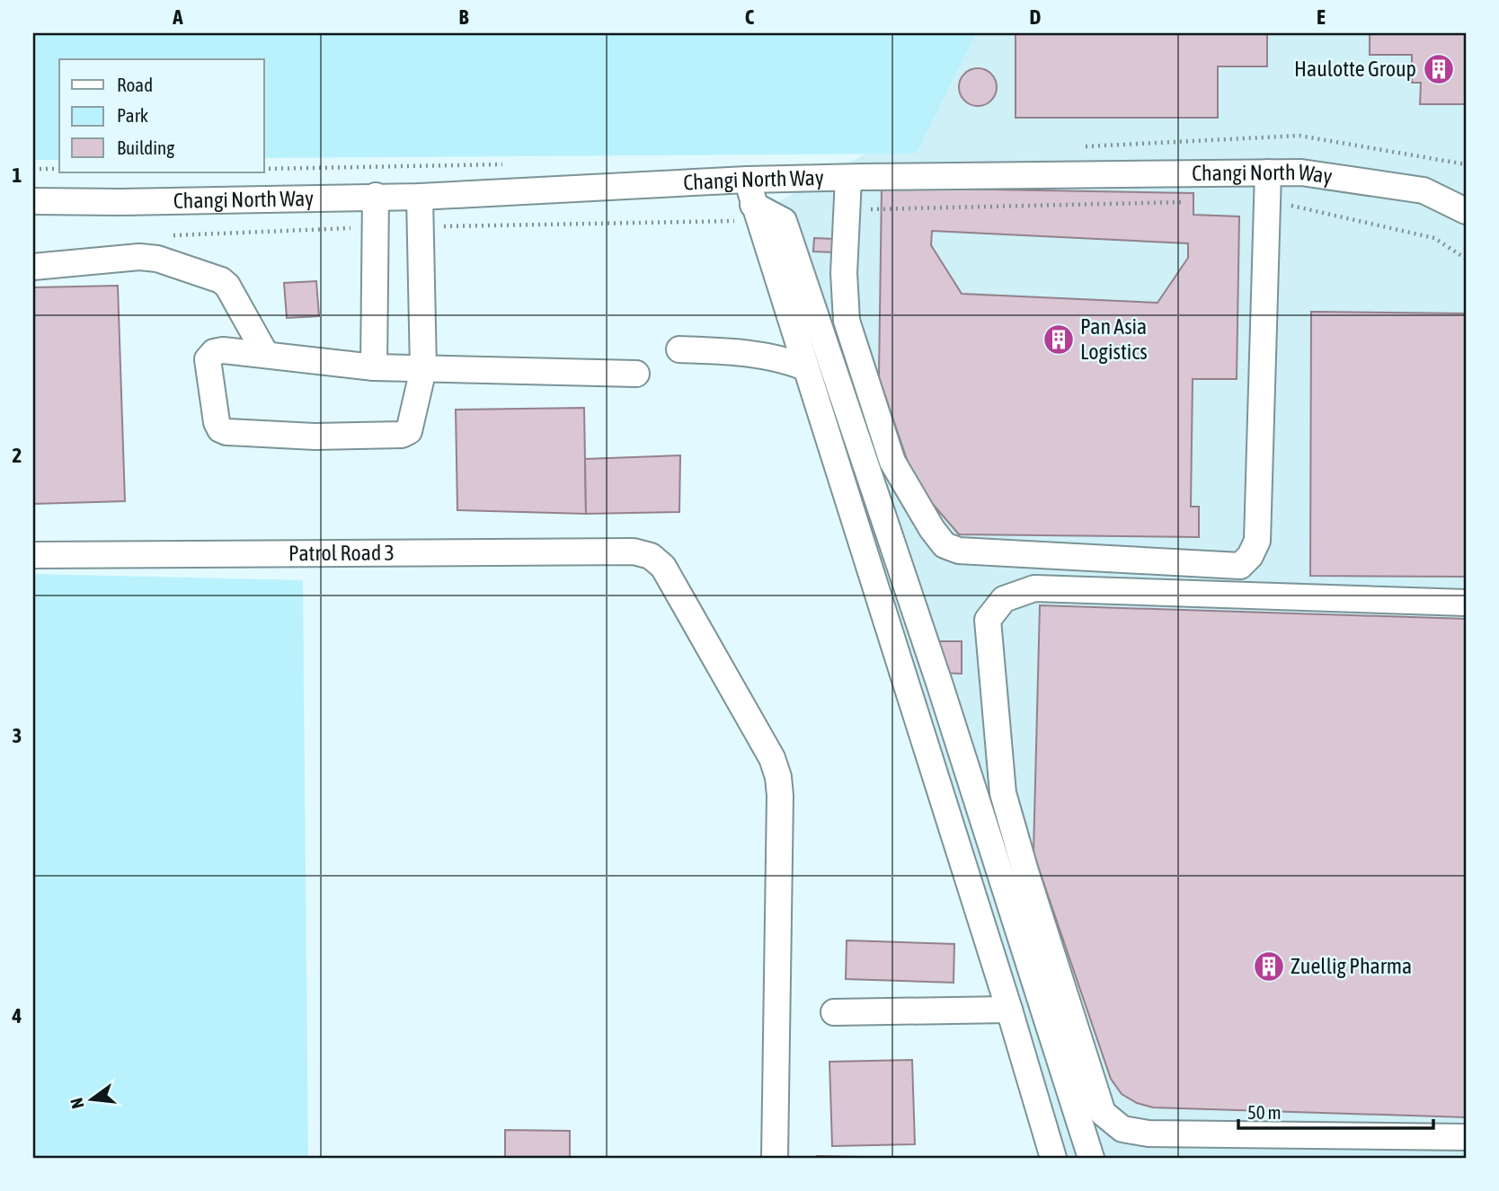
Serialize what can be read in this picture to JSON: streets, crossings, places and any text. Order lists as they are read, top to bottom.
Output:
{
  "streets": {
    "street": ["Changi North Way", "Patrol Road 3"]
  },
  "places": {
    "building": ["Haulotte Group", "Pan Asia Logistics", "Zuellig Pharma"]
  },
  "legend": ["Road", "Park", "Building"],
  "scale_bar": "50 m",
  "north": "left",
  "grid": {
    "columns": [
      "A",
      "B",
      "C",
      "D",
      "E"
    ],
    "rows": [
      "1",
      "2",
      "3",
      "4"
    ]
  }
}
